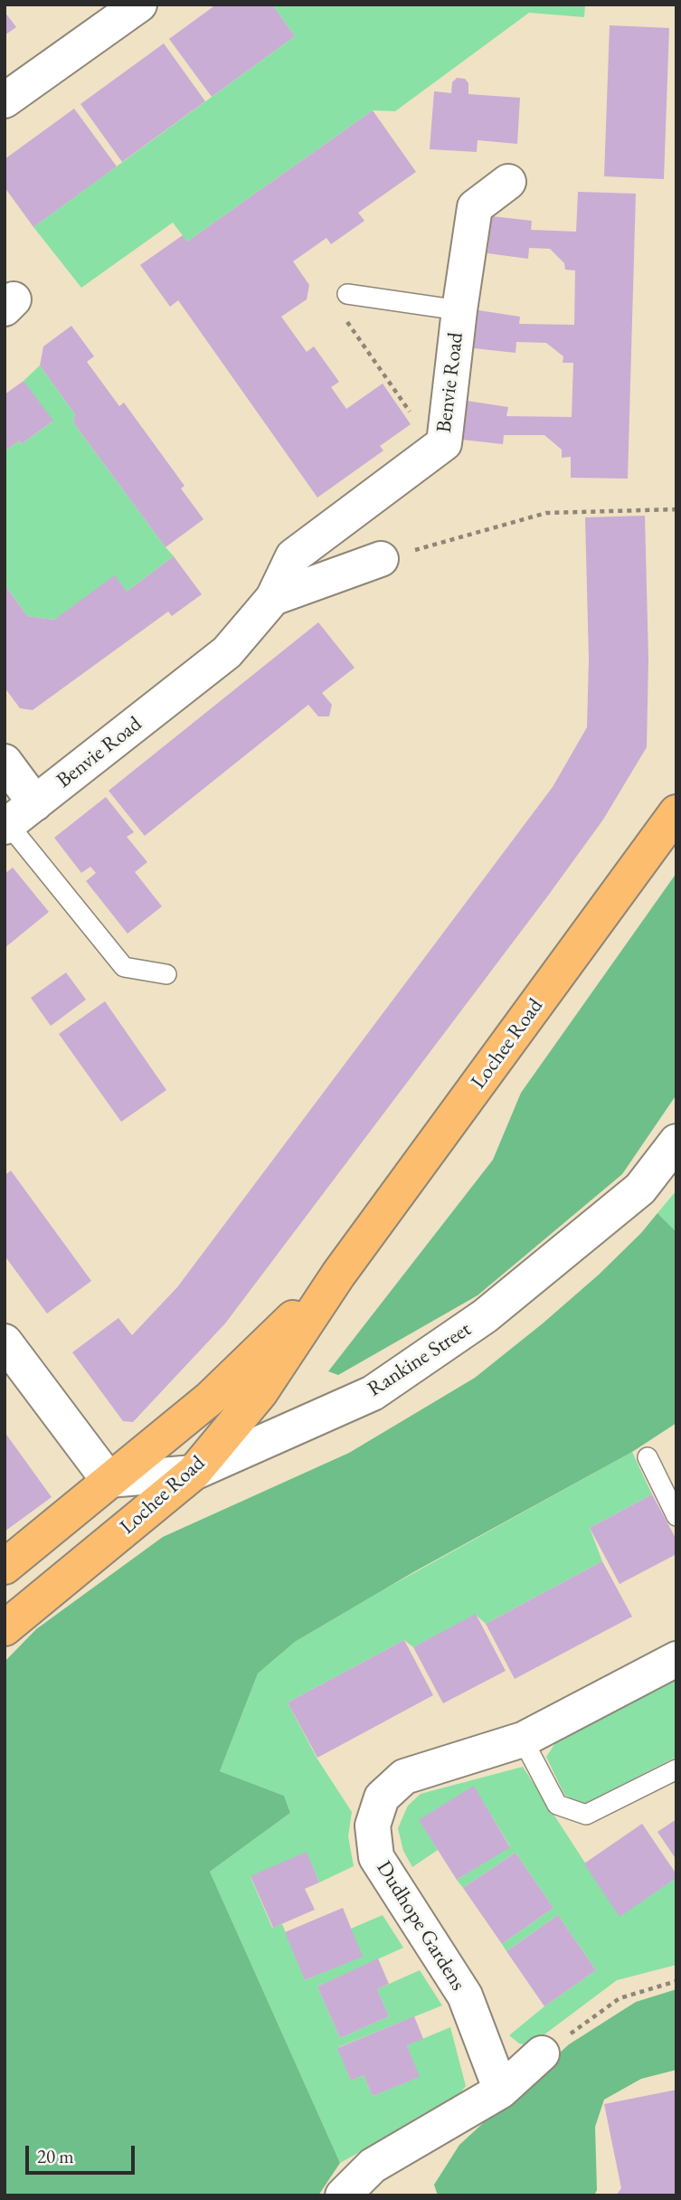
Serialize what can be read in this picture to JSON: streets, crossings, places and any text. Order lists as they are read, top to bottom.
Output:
{
  "streets": {
    "main road": ["Lochee Road"],
    "street": ["Benvie Road", "Rankine Street", "Dudhope Gardens"]
  },
  "crossings": [
    ["Lochee Road", "Rankine Street"]
  ],
  "scale_bar": "20 m"
}
